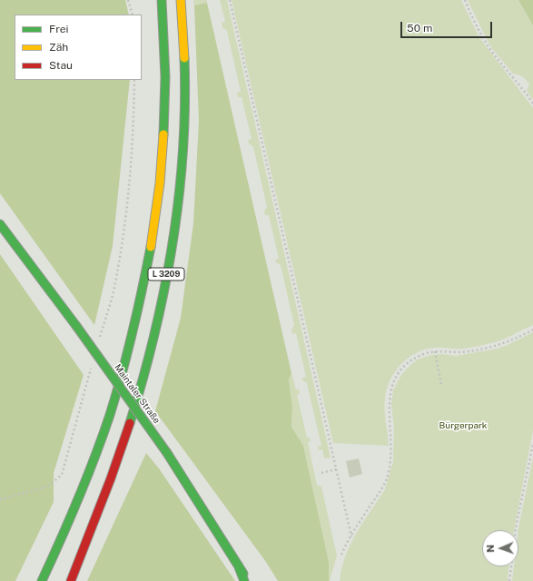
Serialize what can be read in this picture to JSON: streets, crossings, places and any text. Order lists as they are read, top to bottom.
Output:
{
  "streets": {
    "main road": ["L 3209", "Maintaler Straße"]
  },
  "parks": ["Bürgerpark"],
  "legend": ["Frei", "Zäh", "Stau"],
  "scale_bar": "50 m",
  "north": "left"
}
